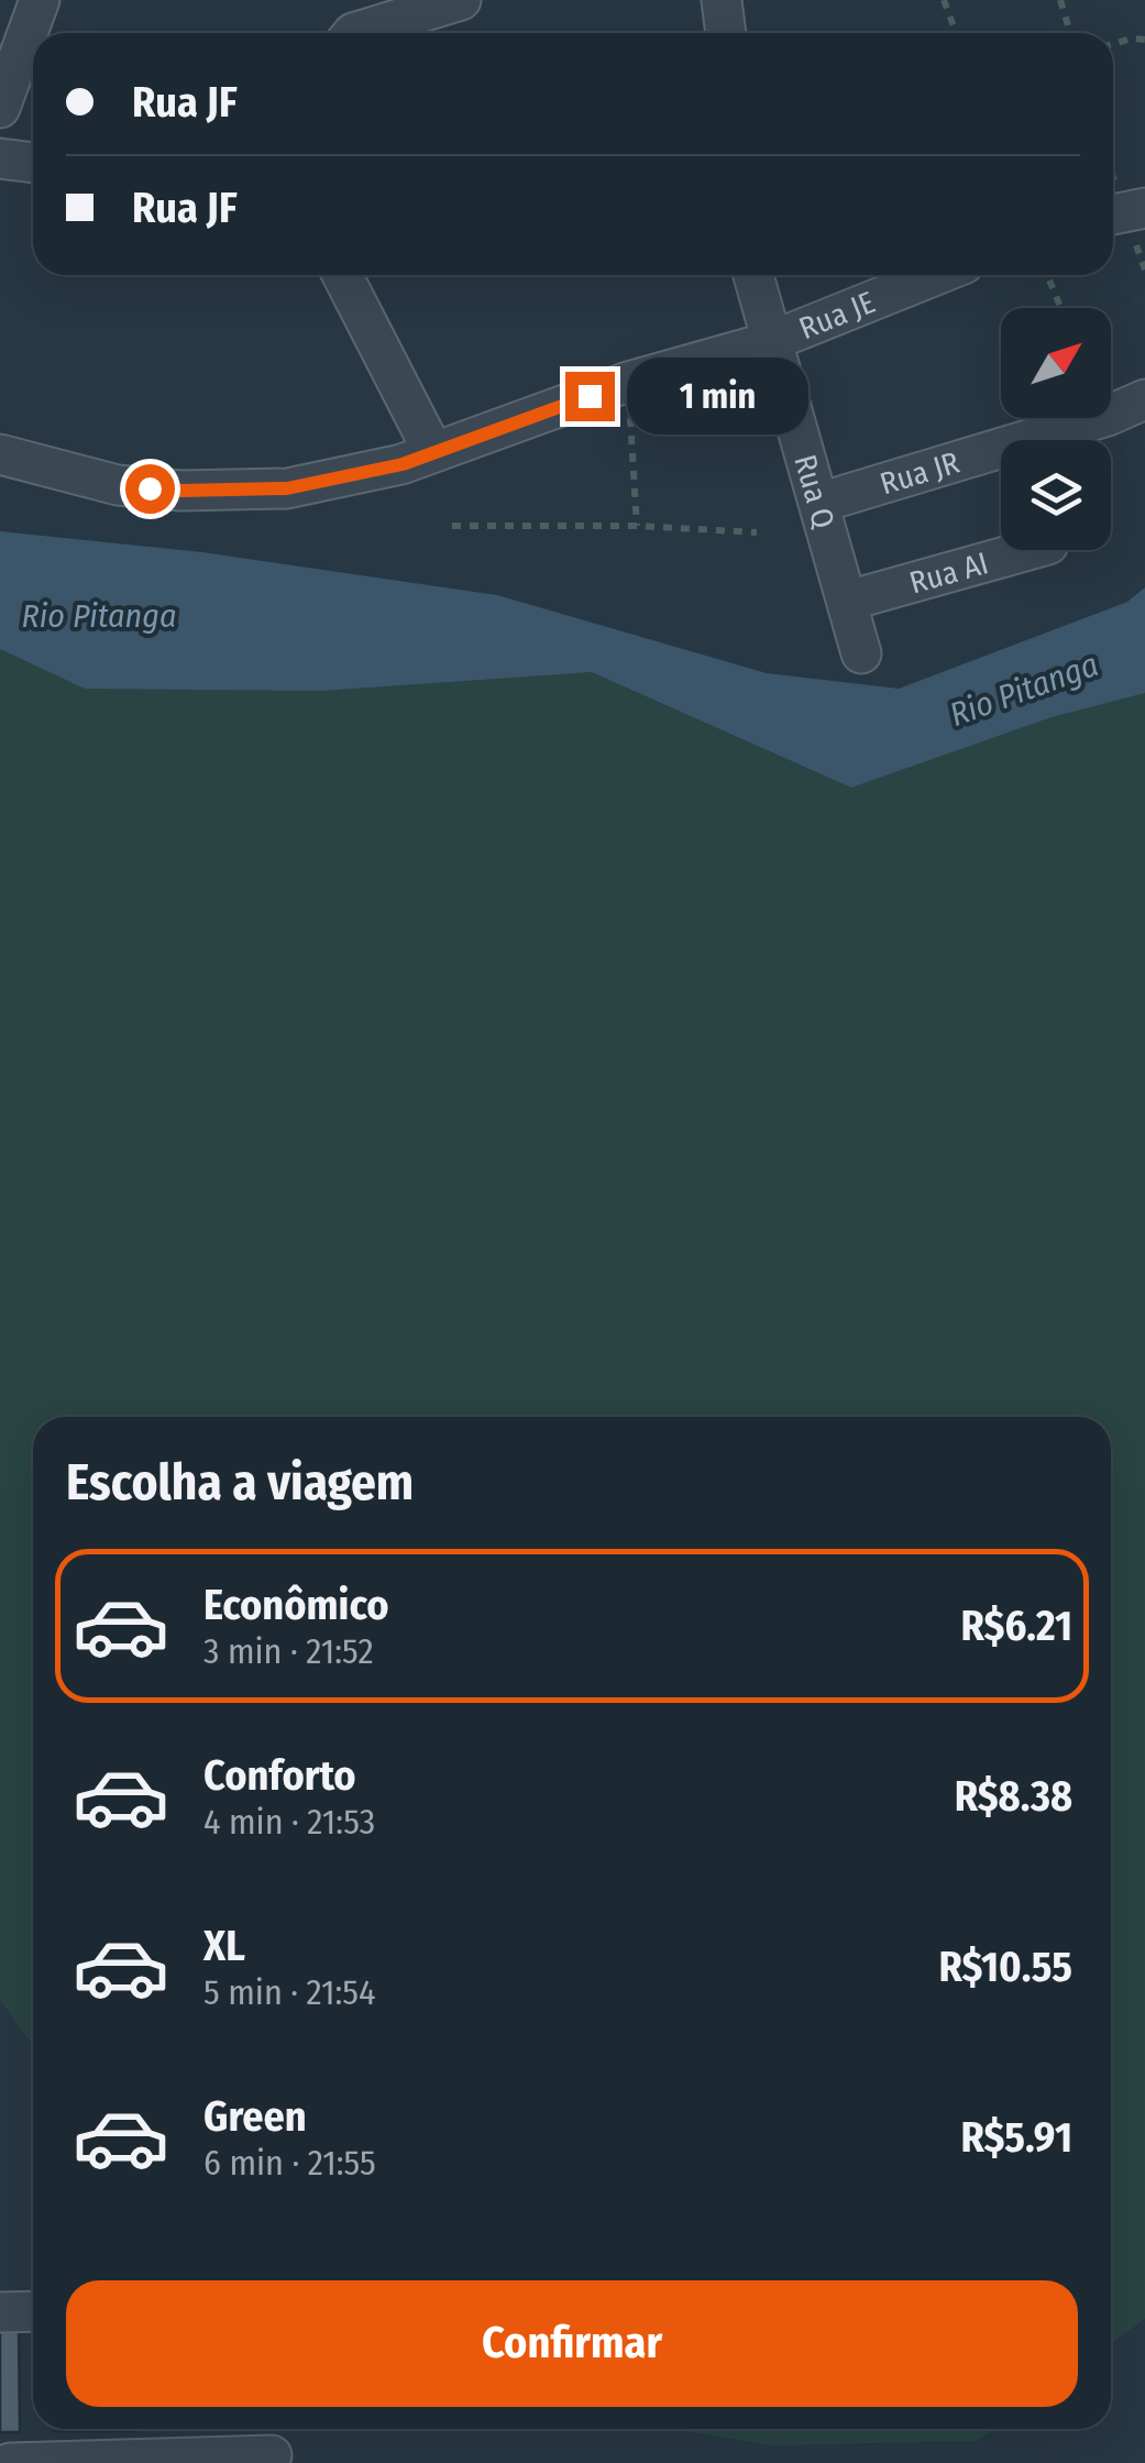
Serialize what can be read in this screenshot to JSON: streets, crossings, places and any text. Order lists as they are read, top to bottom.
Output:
{
  "streets": {
    "street": [
      "Rua JE",
      "Rua JR",
      "Rua Q",
      "Rua AI"
    ]
  },
  "crossings": [
    ["Rua JE", "Rua Q"],
    ["Rua JR", "Rua Q"],
    ["Rua Q", "Rua AI"]
  ],
  "water": ["Rio Pitanga"],
  "north": "top right",
  "page": {
    "banner": ["Rua JF", "Rua JF"],
    "bubble": "1 min",
    "heading": "Escolha a viagem",
    "list": [
      {
        "name": "Econômico",
        "note": "3 min · 21:52",
        "value": "R$6.21"
      },
      {
        "name": "Conforto",
        "note": "4 min · 21:53",
        "value": "R$8.38"
      },
      {
        "name": "XL",
        "note": "5 min · 21:54",
        "value": "R$10.55"
      },
      {
        "name": "Green",
        "note": "6 min · 21:55",
        "value": "R$5.91"
      }
    ],
    "buttons": "Confirmar"
  }
}
